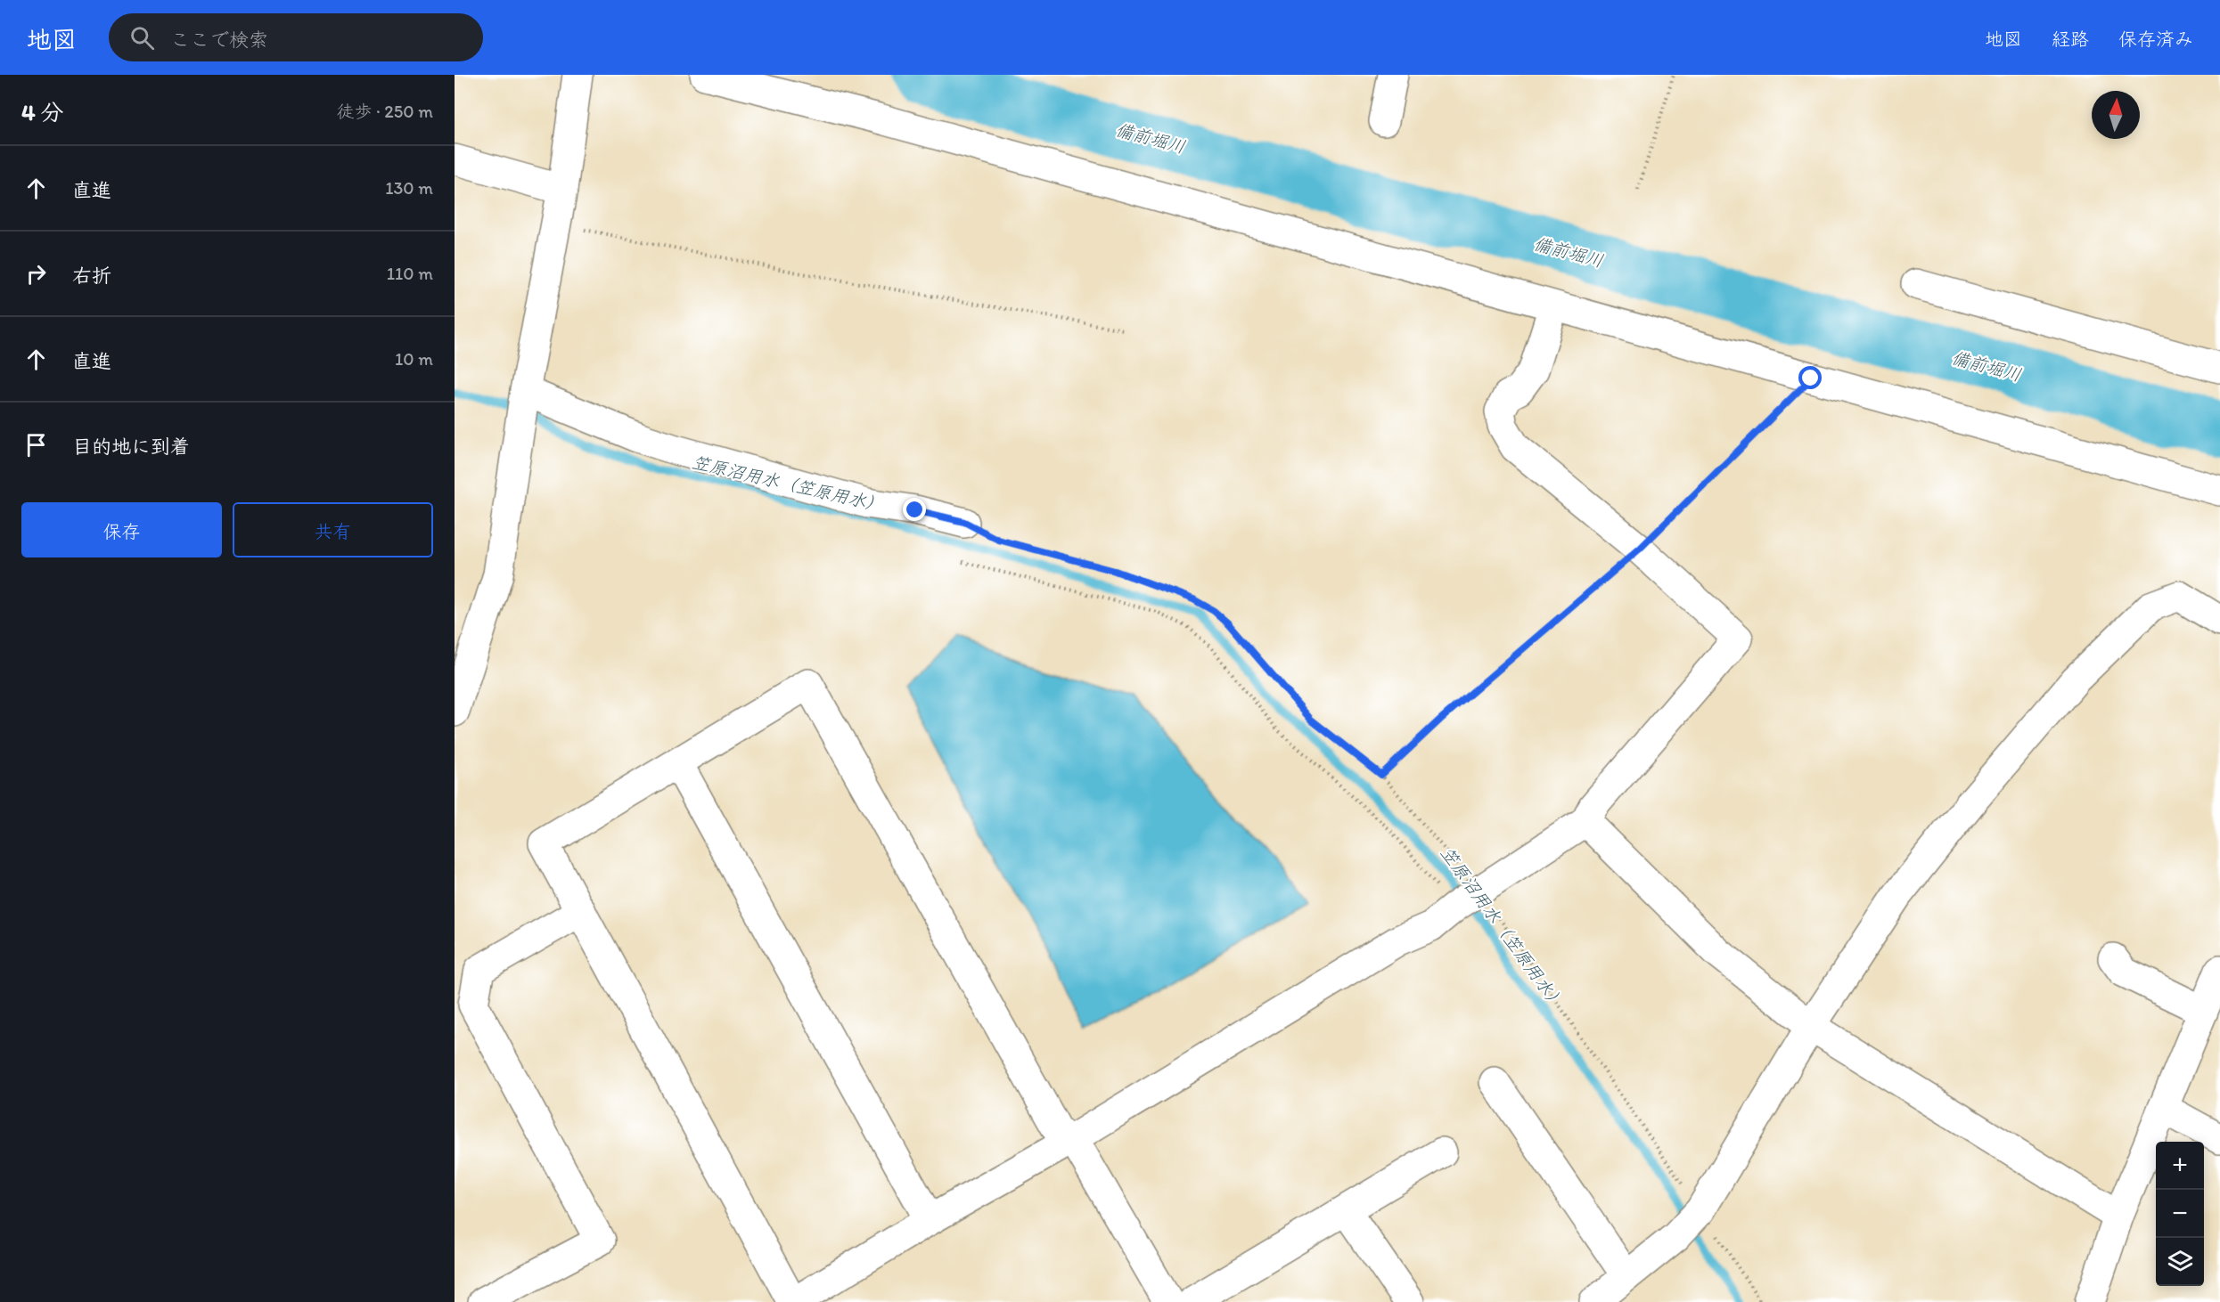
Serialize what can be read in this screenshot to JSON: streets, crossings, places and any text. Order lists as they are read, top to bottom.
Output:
{
  "water": ["備前堀川", "笠原沼用水（笠原用水）"],
  "north": "top",
  "page": {
    "header": "地図",
    "search": "ここで検索",
    "nav": ["地図", "経路", "保存済み"],
    "heading": ["4 分", "徒歩 · 250 m"],
    "list": [
      ["直進", "130 m"],
      ["右折", "110 m"],
      ["直進", "10 m"],
      "目的地に到着"
    ],
    "buttons": ["保存", "共有"],
    "map_buttons": ["+", "−"]
  }
}
